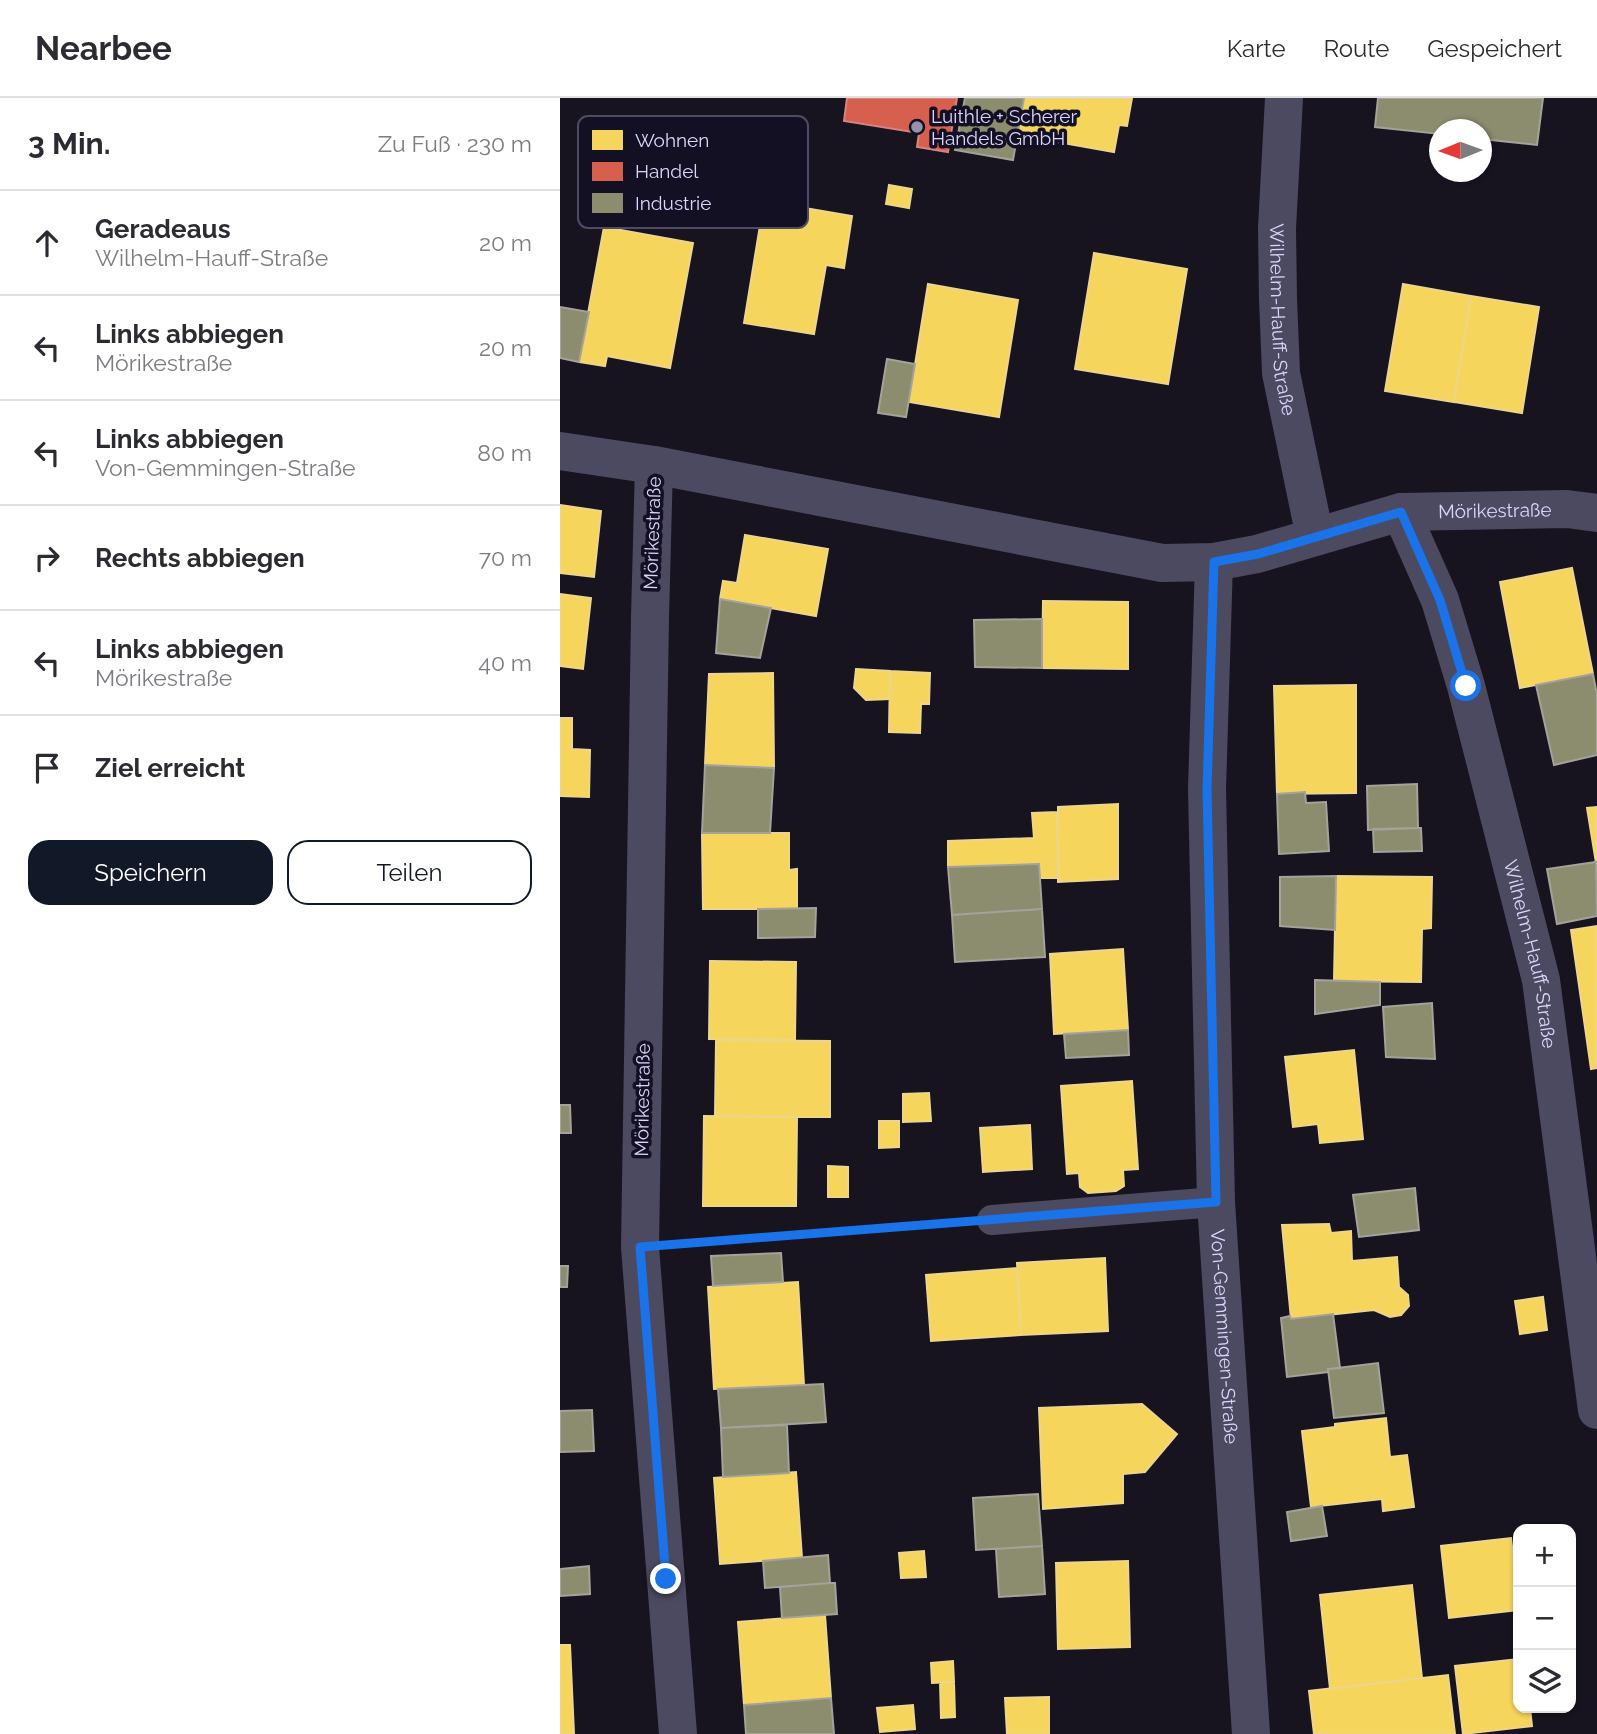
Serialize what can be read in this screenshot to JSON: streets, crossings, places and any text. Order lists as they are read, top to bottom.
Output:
{
  "streets": {
    "street": ["Wilhelm-Hauff-Straße", "Mörikestraße", "Von-Gemmingen-Straße"]
  },
  "crossings": [
    ["Wilhelm-Hauff-Straße", "Mörikestraße"],
    ["Mörikestraße", "Von-Gemmingen-Straße"]
  ],
  "places": ["Luithle + Scherer Handels GmbH"],
  "legend": ["Wohnen", "Handel", "Industrie"],
  "north": "left",
  "page": {
    "header": "Nearbee",
    "nav": ["Karte", "Route", "Gespeichert"],
    "heading": ["3 Min.", "Zu Fuß · 230 m"],
    "list": [
      ["Geradeaus", "Wilhelm-Hauff-Straße", "20 m"],
      ["Links abbiegen", "Mörikestraße", "20 m"],
      ["Links abbiegen", "Von-Gemmingen-Straße", "80 m"],
      ["Rechts abbiegen", "70 m"],
      ["Links abbiegen", "Mörikestraße", "40 m"],
      "Ziel erreicht"
    ],
    "buttons": ["Speichern", "Teilen"],
    "map_buttons": ["+", "−"]
  }
}
